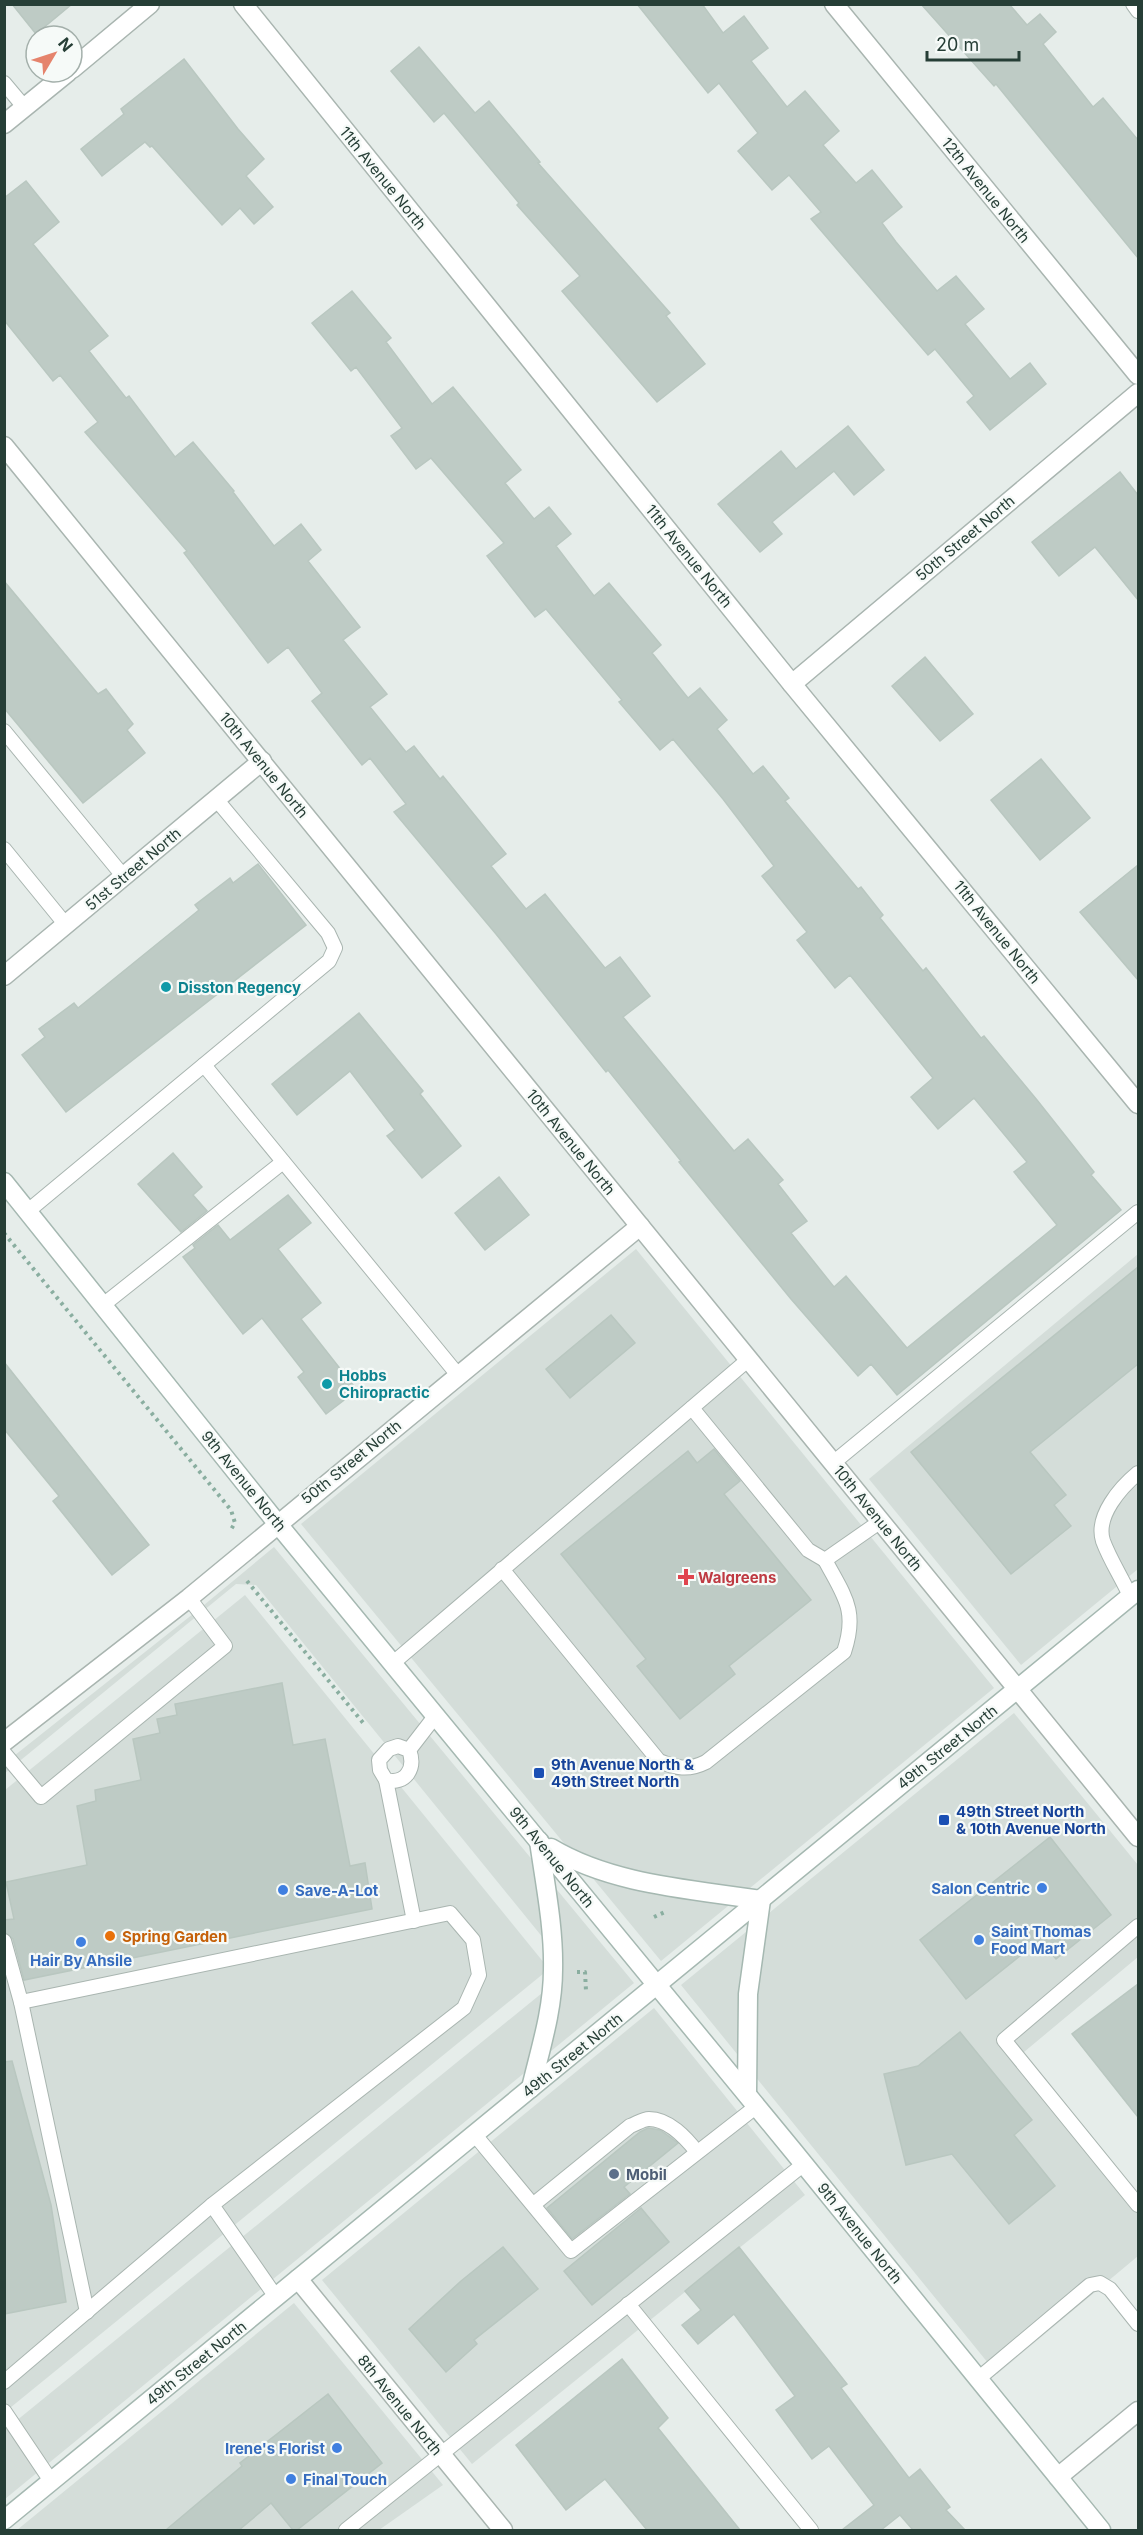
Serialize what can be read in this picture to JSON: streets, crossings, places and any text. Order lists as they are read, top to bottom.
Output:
{
  "streets": {
    "street": [
      "11th Avenue North",
      "12th Avenue North",
      "50th Street North",
      "10th Avenue North",
      "51st Street North",
      "9th Avenue North",
      "49th Street North",
      "8th Avenue North"
    ]
  },
  "crossings": [
    ["11th Avenue North", "50th Street North"],
    ["50th Street North", "10th Avenue North"],
    ["50th Street North", "9th Avenue North"],
    ["10th Avenue North", "51st Street North"],
    ["10th Avenue North", "49th Street North"],
    ["9th Avenue North", "49th Street North"],
    ["49th Street North", "8th Avenue North"]
  ],
  "places": {
    "other": [
      "Disston Regency",
      "Hobbs Chiropractic",
      "Salon Centric",
      "Save-A-Lot",
      "Spring Garden",
      "Saint Thomas Food Mart",
      "Hair By Ahsile",
      "Mobil",
      "Irene's Florist",
      "Final Touch"
    ],
    "health": ["Walgreens"],
    "transit": ["9th Avenue North & 49th Street North", "49th Street North & 10th Avenue North"]
  },
  "scale_bar": "20 m",
  "north": "top right"
}
